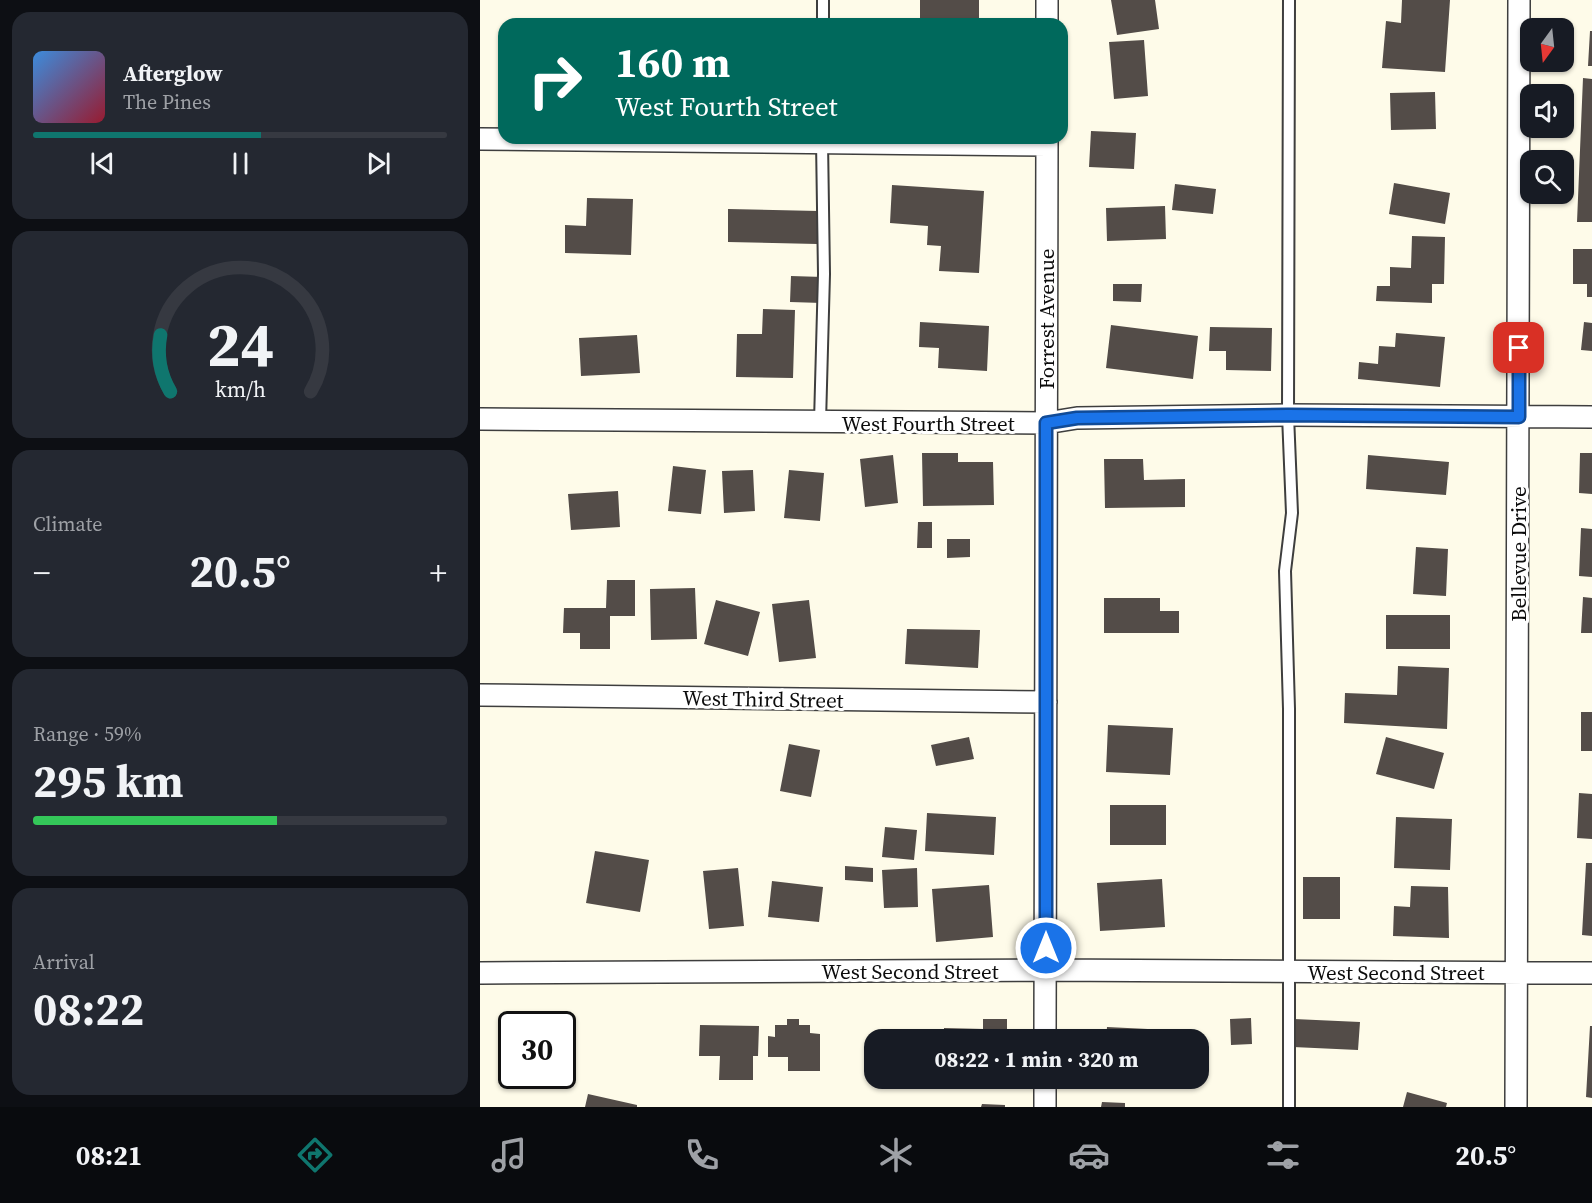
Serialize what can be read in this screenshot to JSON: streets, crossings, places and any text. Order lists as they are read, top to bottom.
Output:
{
  "streets": {
    "street": [
      "Forrest Avenue",
      "West Fourth Street",
      "Bellevue Drive",
      "West Third Street",
      "West Second Street"
    ]
  },
  "crossings": [
    ["Forrest Avenue", "West Fourth Street"],
    ["Forrest Avenue", "West Third Street"],
    ["Forrest Avenue", "West Second Street"],
    ["West Fourth Street", "Bellevue Drive"],
    ["Bellevue Drive", "West Second Street"]
  ],
  "north": "bottom",
  "page": {
    "turn": ["160 m", "West Fourth Street"],
    "song": ["Afterglow", "The Pines"],
    "tile": [
      "Climate",
      ["Range · 59%", "295 km"],
      ["Arrival", "08:22"]
    ],
    "heat": ["−", "20.5°", "+"],
    "limit": "30",
    "trip": "08:22 · 1 min · 320 m",
    "tabs": ["08:21", "20.5°"],
    "gauge": ["24", "km/h"]
  }
}
